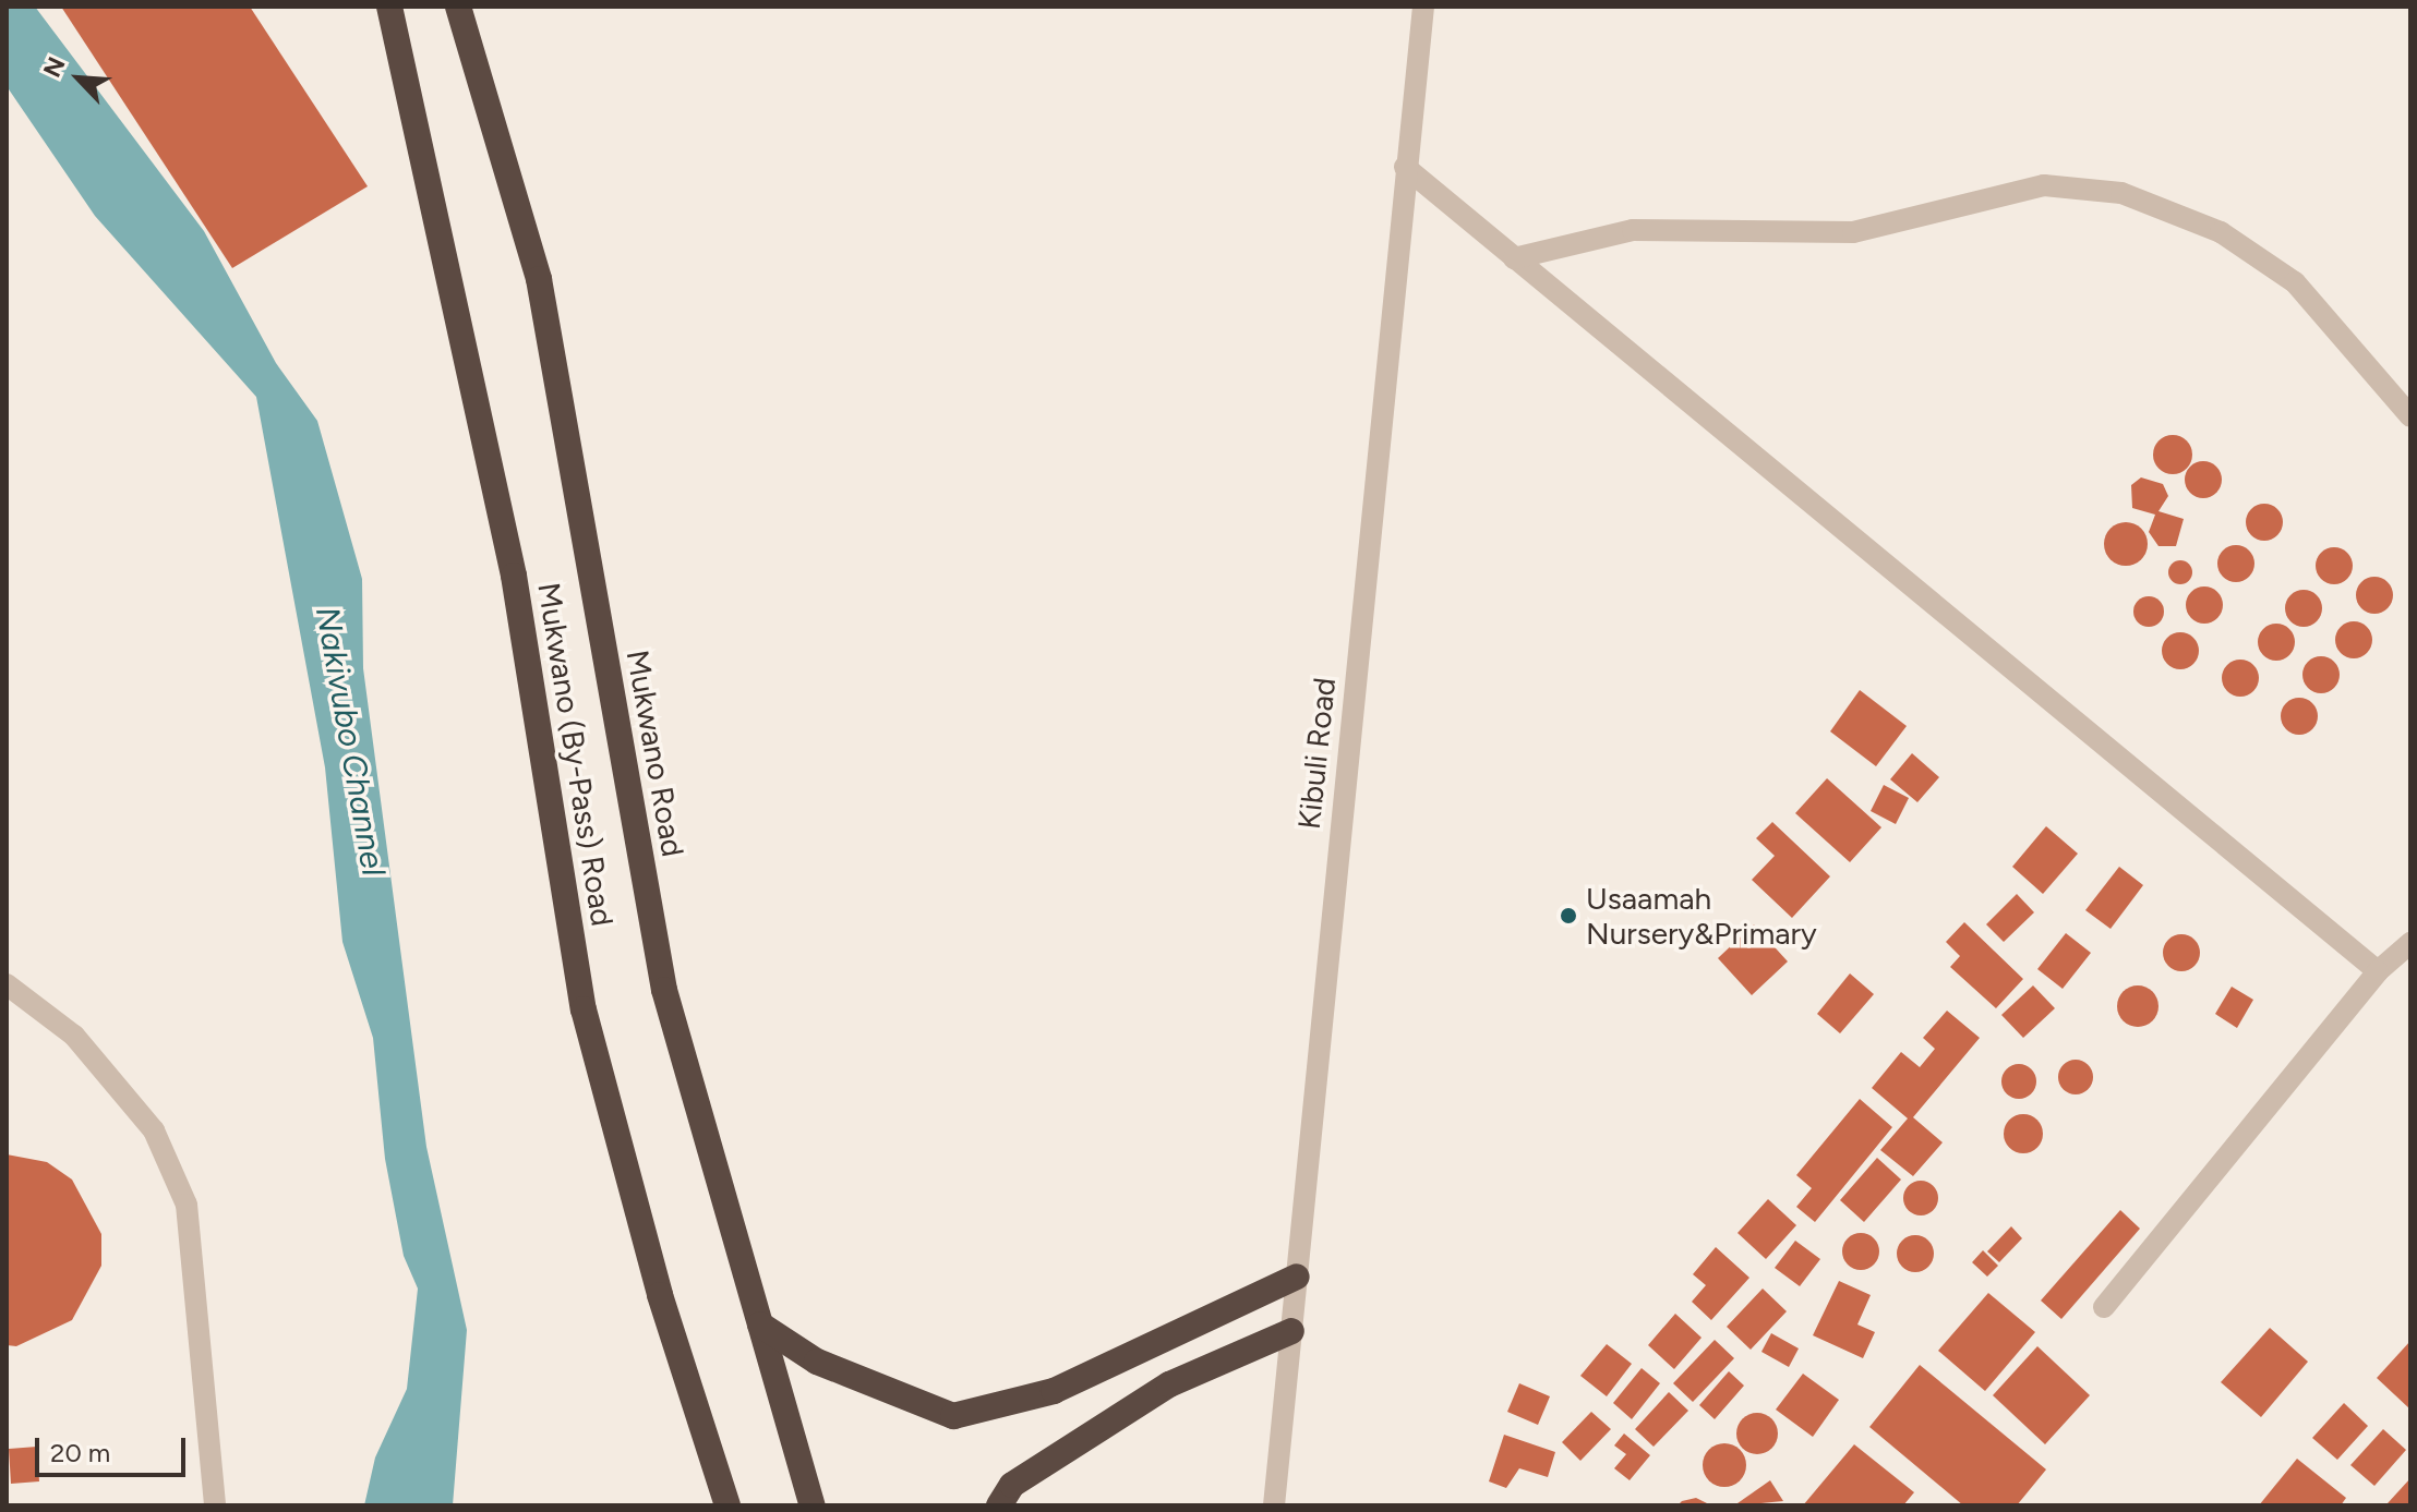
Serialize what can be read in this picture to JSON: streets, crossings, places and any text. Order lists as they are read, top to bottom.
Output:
{
  "streets": {
    "highway": ["Mukwano Road", "Mukwano (By-Pass) Road"],
    "street": ["Kibuli Road"]
  },
  "water": ["Nakivubo Channel"],
  "places": ["Usaamah Nursery&Primary"],
  "scale_bar": "20 m",
  "north": "top left"
}
